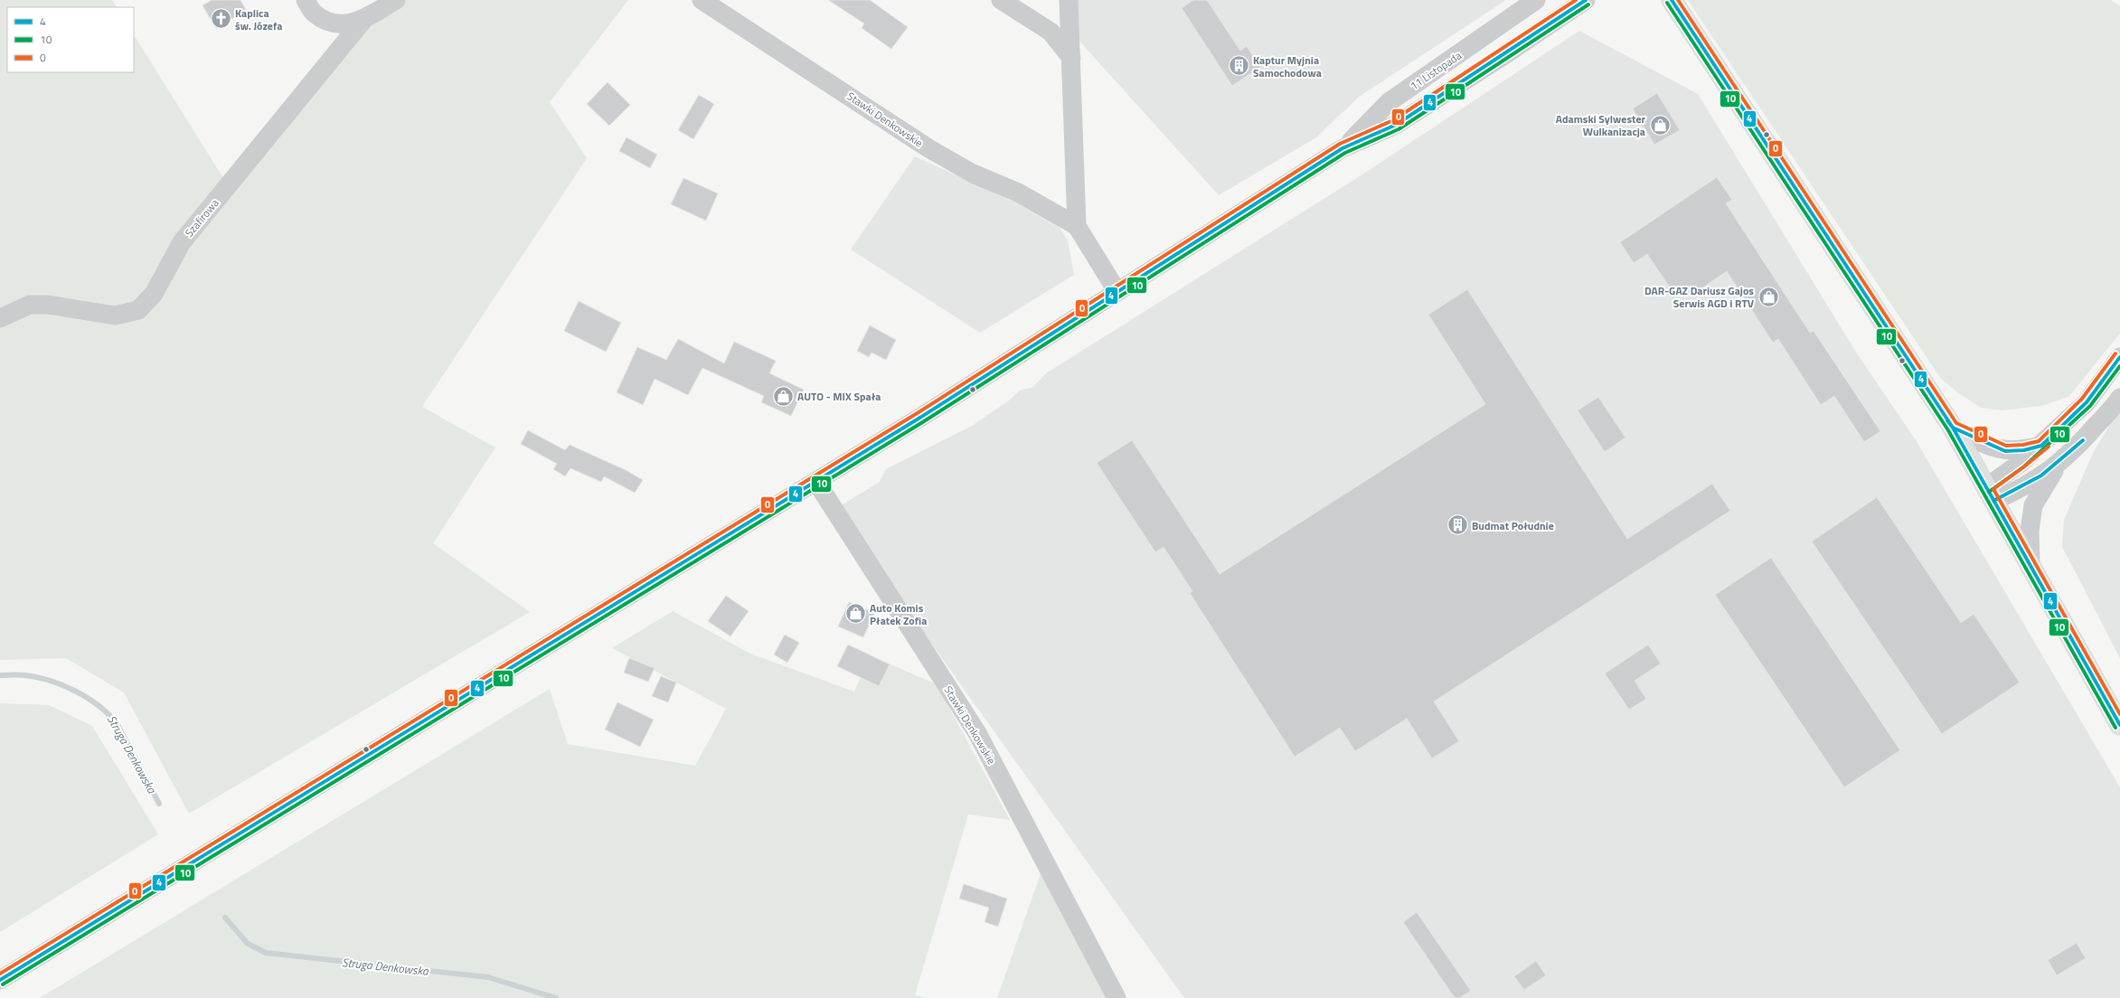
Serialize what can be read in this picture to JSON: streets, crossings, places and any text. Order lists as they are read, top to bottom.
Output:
{
  "streets": {
    "street": ["11 Listopada", "Stawki Denkowskie", "Szafirowa"]
  },
  "crossings": [
    ["11 Listopada", "Stawki Denkowskie"]
  ],
  "water": ["Struga Denkowska"],
  "places": {
    "church": ["Kaplica św. Józefa"],
    "building": ["Kaptur Myjnia Samochodowa", "Budmat Południe"],
    "shop": [
      "Adamski Sylwester Wulkanizacja",
      "DAR-GAZ Dariusz Gajos Serwis AGD i RTV",
      "AUTO - MIX Spała",
      "Auto Komis Płatek Zofia"
    ]
  },
  "lines": ["transit line 4", "transit line 0", "transit line 10"],
  "legend": ["4", "10", "0"]
}
